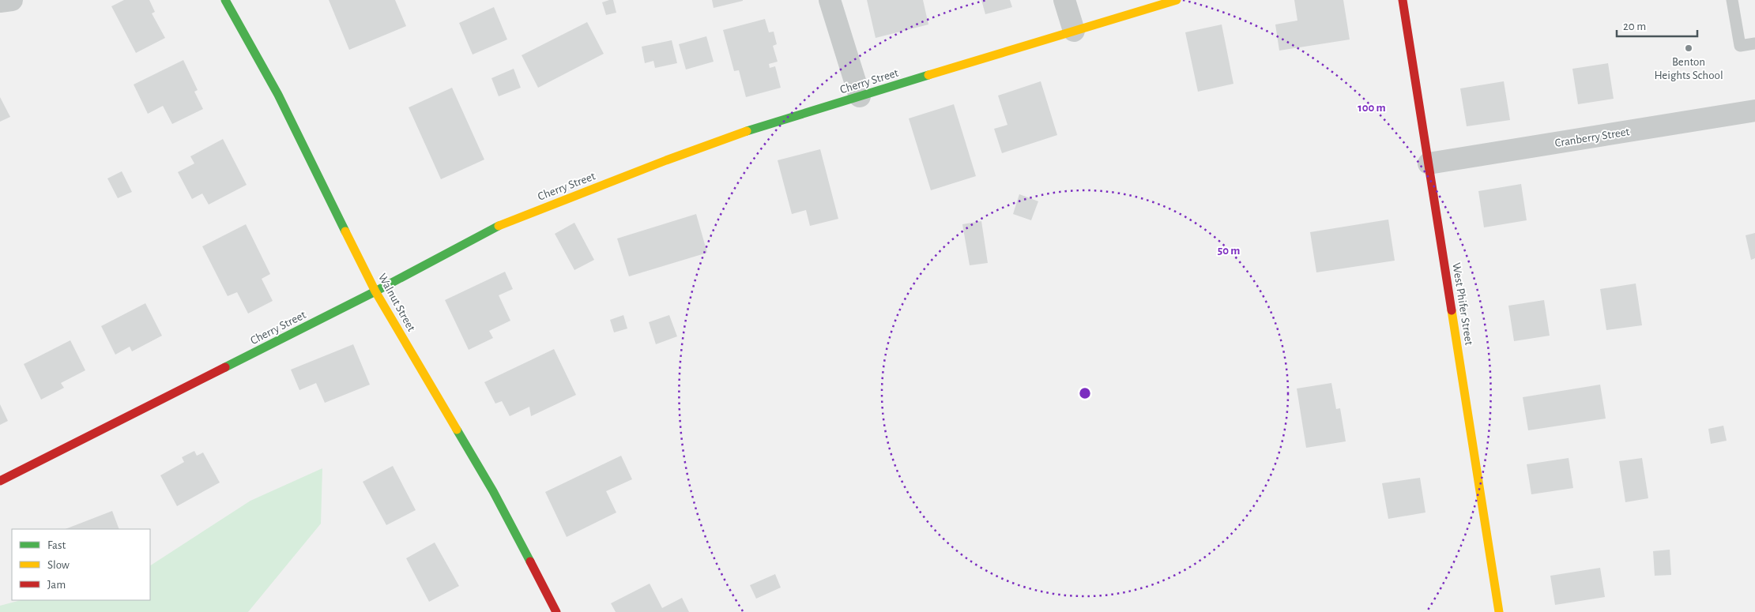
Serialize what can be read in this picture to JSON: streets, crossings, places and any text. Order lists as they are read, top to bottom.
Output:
{
  "streets": {
    "street": [
      "Cherry Street",
      "Cranberry Street",
      "Walnut Street",
      "West Phifer Street"
    ]
  },
  "crossings": [
    ["Cherry Street", "Walnut Street"],
    ["Cranberry Street", "West Phifer Street"]
  ],
  "places": ["Benton Heights School"],
  "legend": ["Fast", "Slow", "Jam"],
  "scale_bar": "20 m",
  "rings": ["100 m", "50 m"]
}
